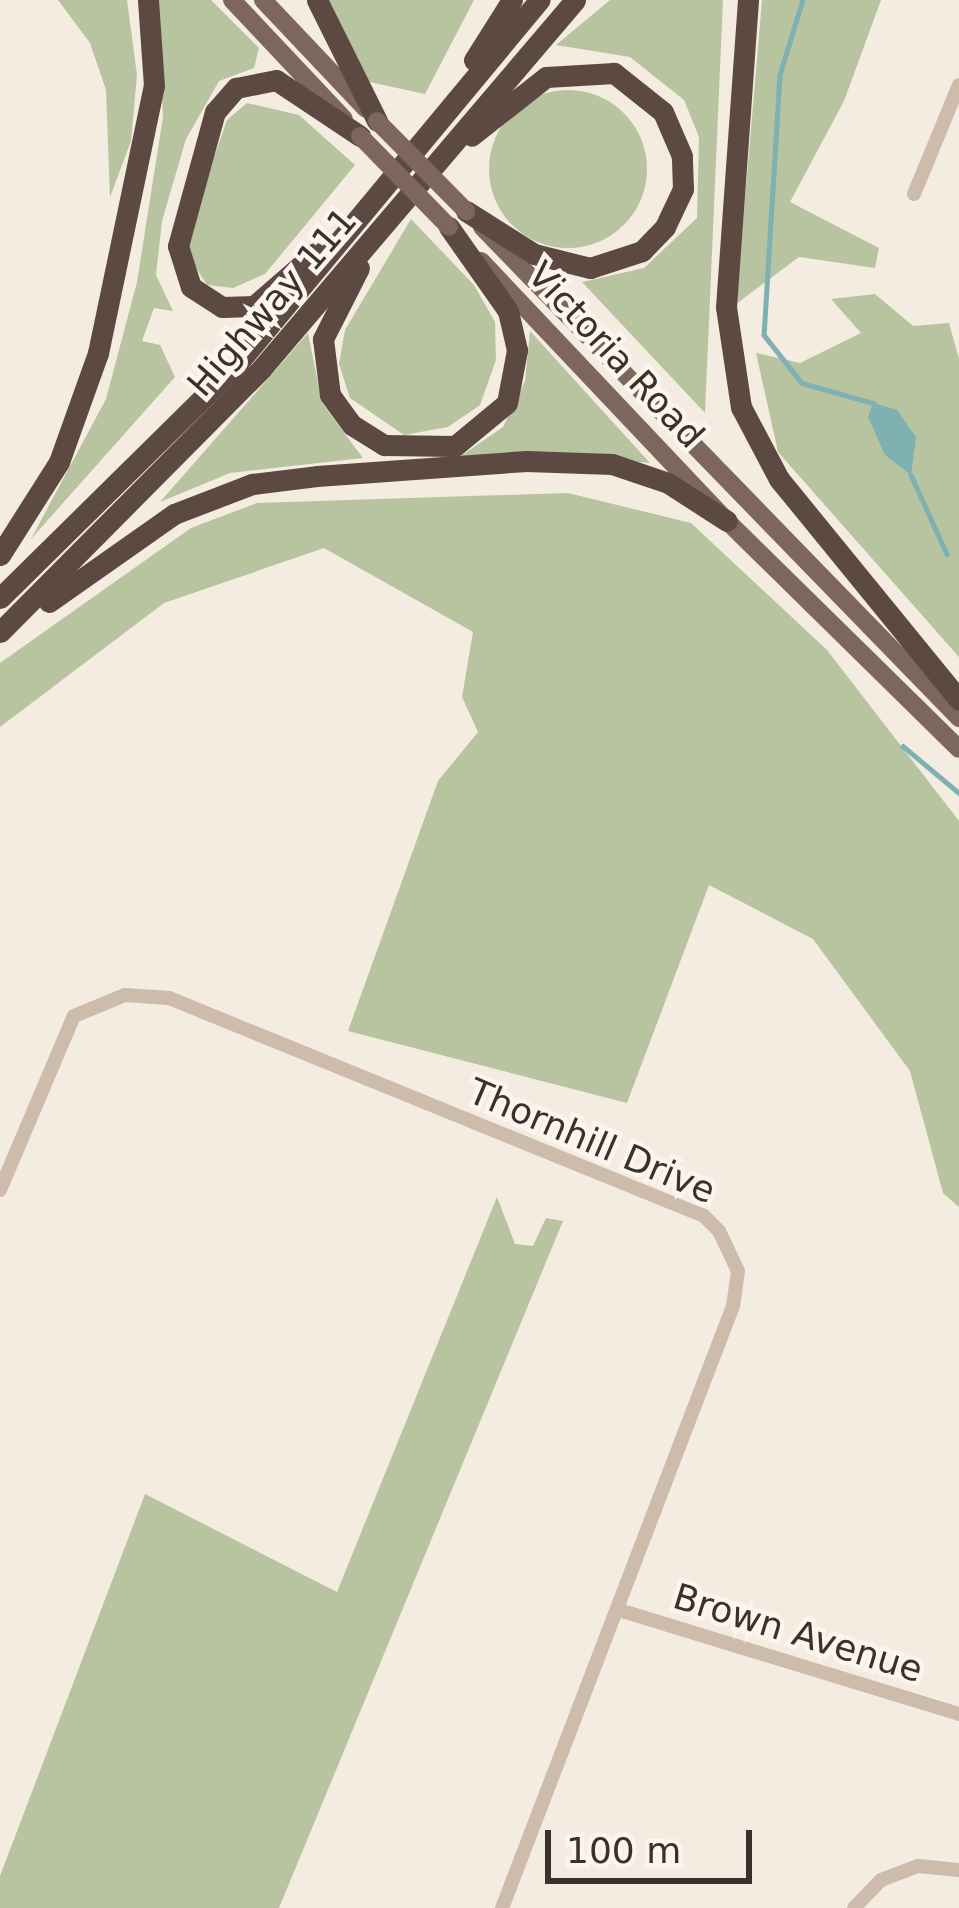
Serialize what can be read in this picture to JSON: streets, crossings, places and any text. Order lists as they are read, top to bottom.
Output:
{
  "streets": {
    "highway": ["Highway 111"],
    "main road": ["Victoria Road"],
    "street": ["Thornhill Drive", "Brown Avenue"]
  },
  "crossings": [
    ["Thornhill Drive", "Brown Avenue"]
  ],
  "scale_bar": "100 m"
}
